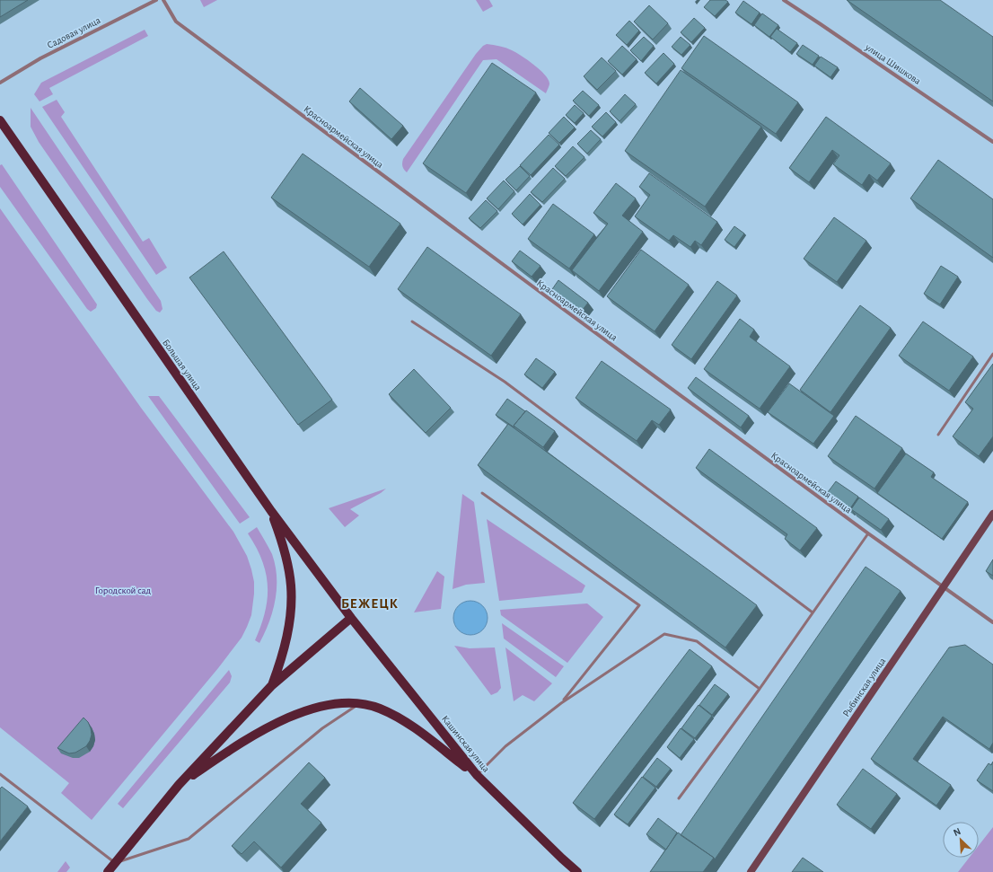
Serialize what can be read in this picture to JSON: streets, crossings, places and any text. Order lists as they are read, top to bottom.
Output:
{
  "streets": {
    "main road": ["Большая улица", "Рыбинская улица", "Кашинская улица"],
    "street": ["Садовая улица", "улица Шишкова", "Красноармейская улица"]
  },
  "crossings": [
    ["Красноармейская улица", "Рыбинская улица"],
    ["Большая улица", "Кашинская улица"]
  ],
  "districts": ["БЕЖЕЦК"],
  "parks": ["Городской сад"],
  "north": "top left"
}
